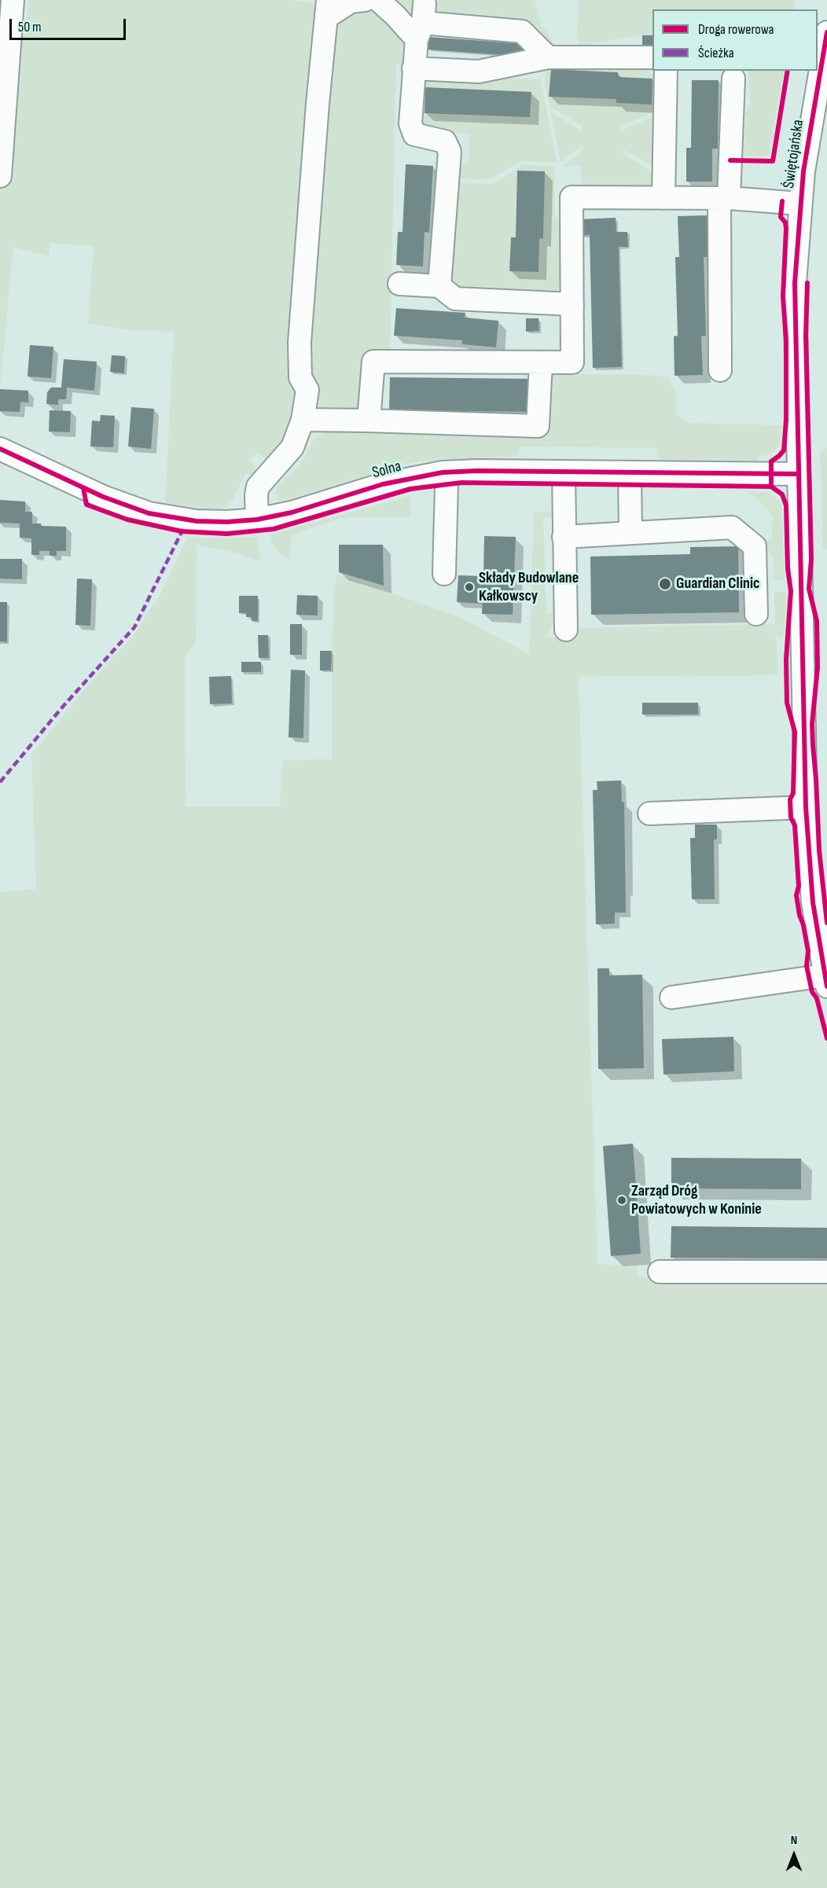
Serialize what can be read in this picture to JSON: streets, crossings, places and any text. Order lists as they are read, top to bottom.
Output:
{
  "streets": {
    "street": ["Świętojańska", "Solna"]
  },
  "crossings": [
    ["Świętojańska", "Solna"]
  ],
  "places": ["Guardian Clinic", "Składy Budowlane Kałkowscy", "Zarząd Dróg Powiatowych w Koninie"],
  "legend": ["Droga rowerowa", "Ścieżka"],
  "scale_bar": "50 m",
  "north": "top"
}
